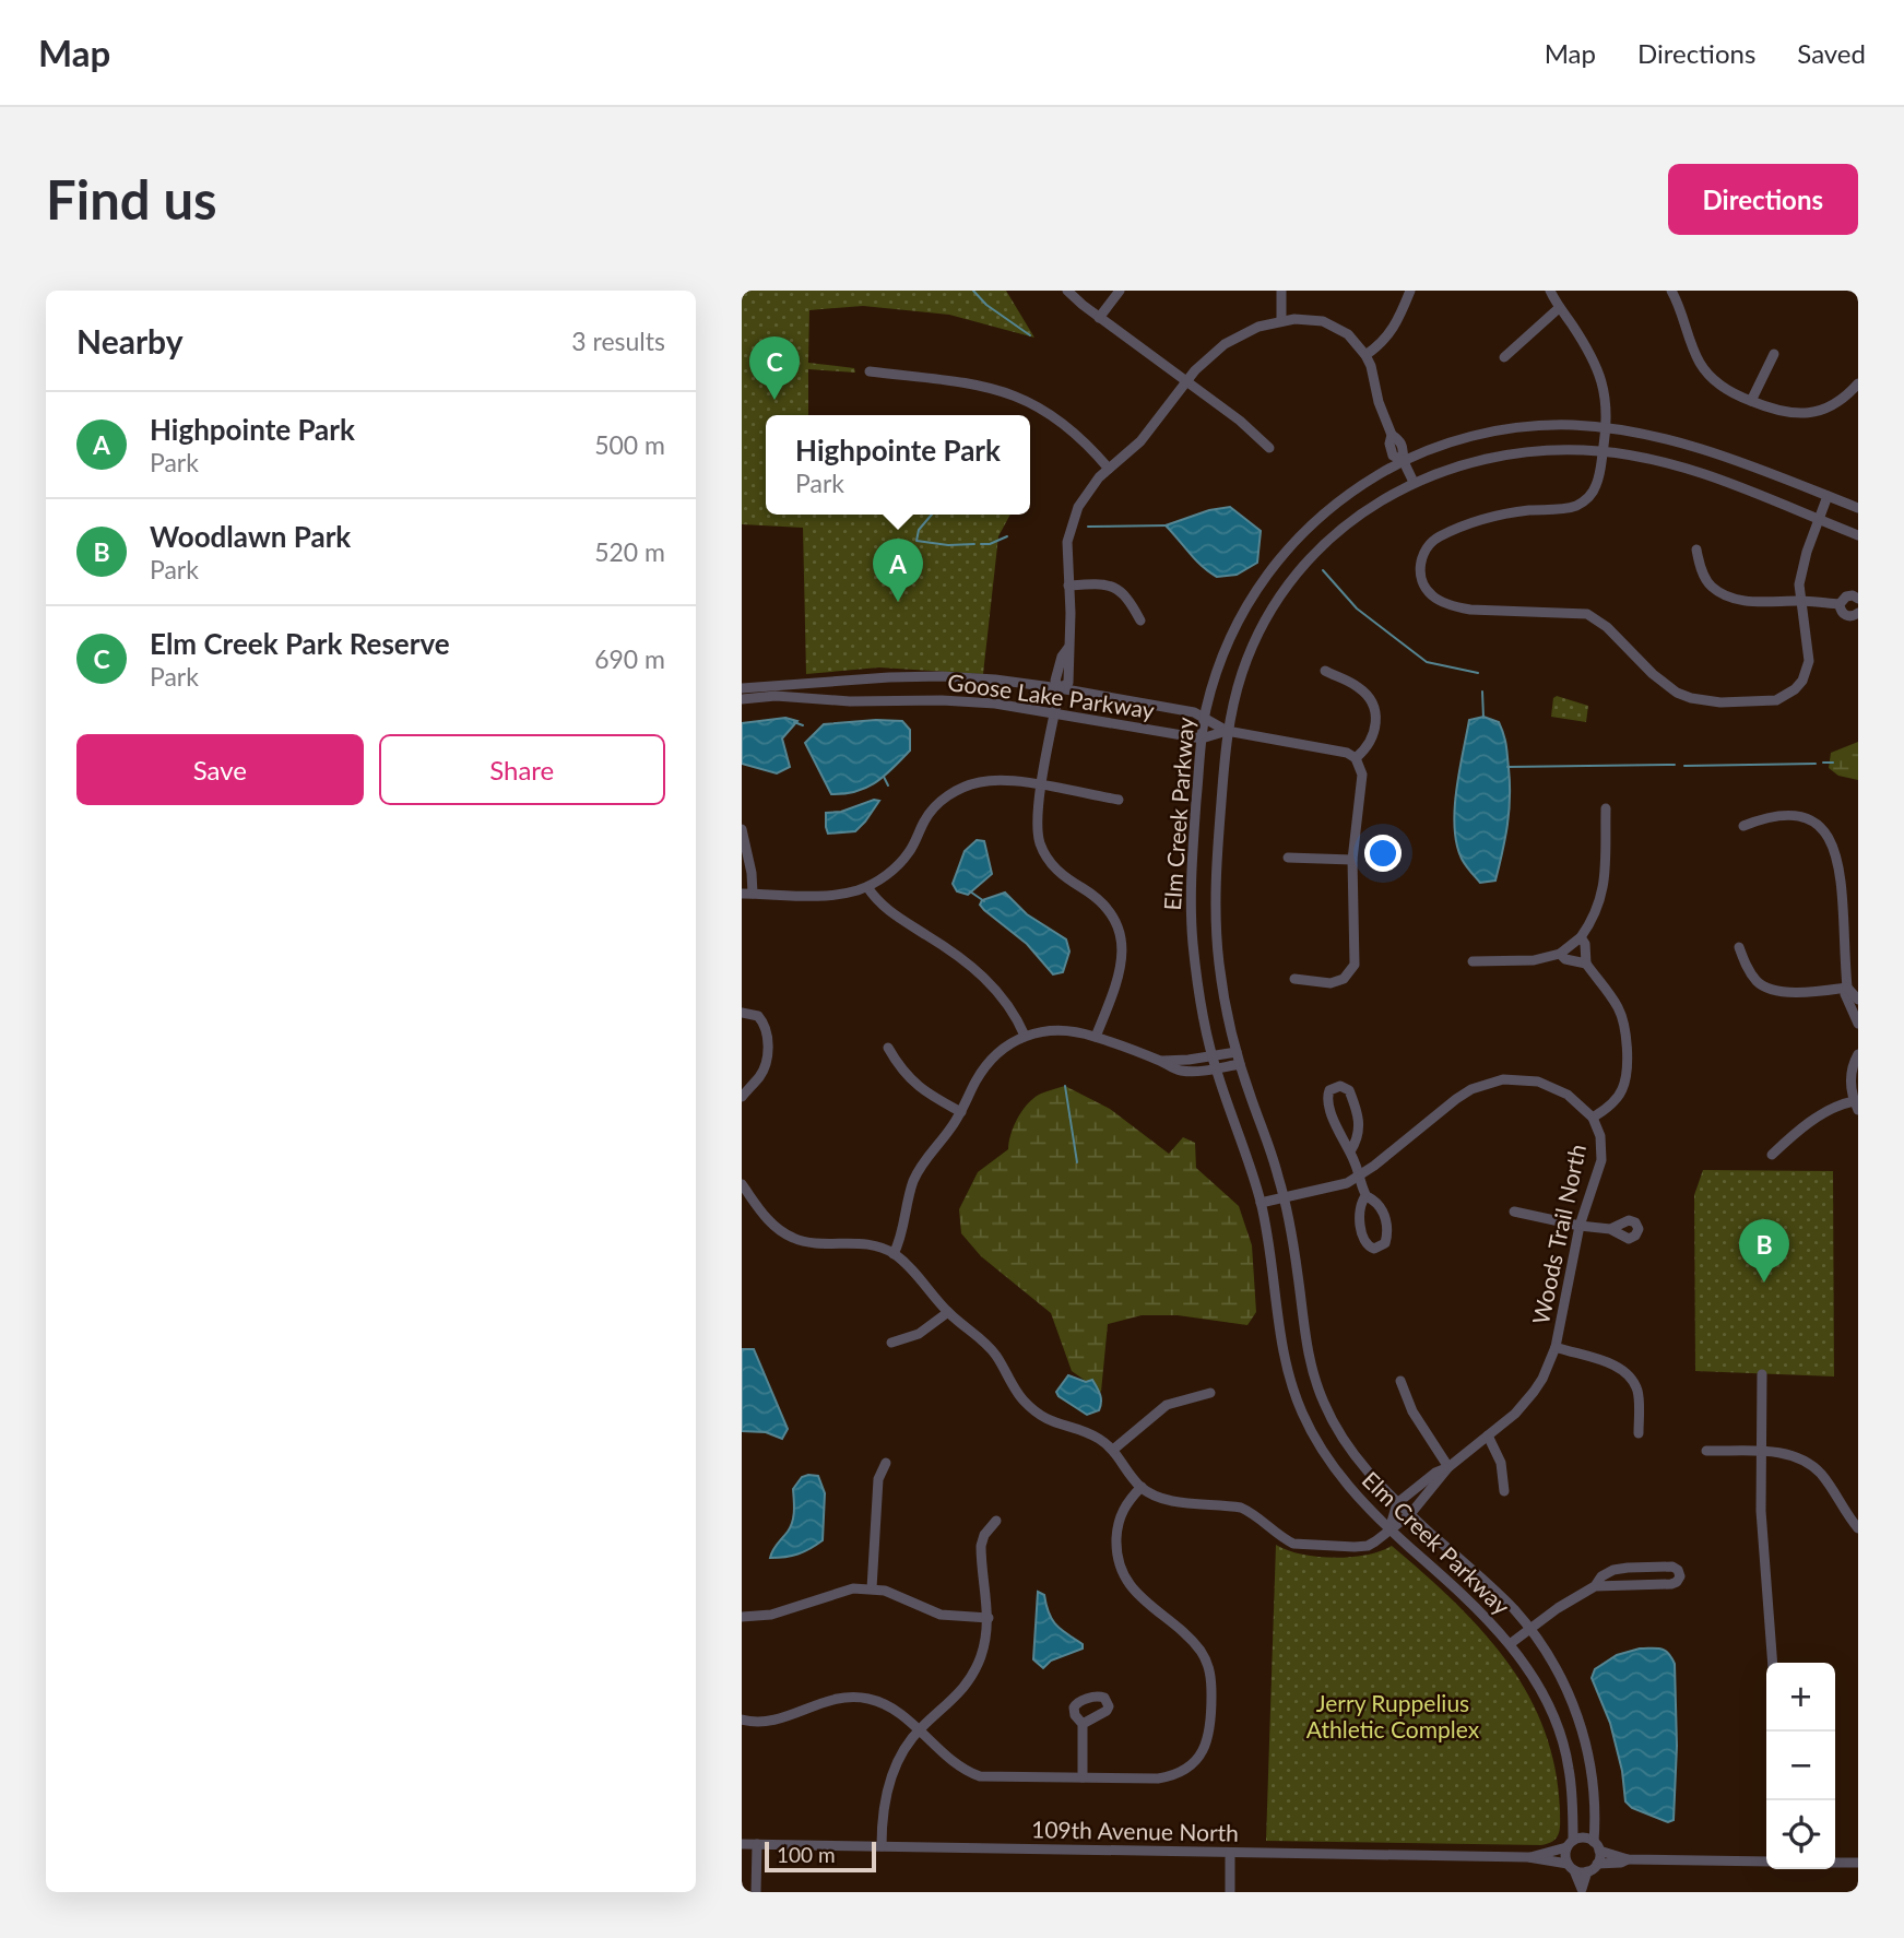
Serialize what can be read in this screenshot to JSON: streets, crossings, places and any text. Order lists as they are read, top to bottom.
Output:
{
  "streets": {
    "street": [
      "Goose Lake Parkway",
      "Elm Creek Parkway",
      "Woods Trail North",
      "109th Avenue North"
    ]
  },
  "crossings": [
    ["Goose Lake Parkway", "Elm Creek Parkway"],
    ["Elm Creek Parkway", "Woods Trail North"],
    ["Elm Creek Parkway", "109th Avenue North"]
  ],
  "parks": ["Jerry Ruppelius Athletic Complex"],
  "scale_bar": "100 m",
  "page": {
    "header": "Map",
    "nav": ["Map", "Directions", "Saved"],
    "buttons": [
      "Directions",
      ["Save", "Share"]
    ],
    "title": "Find us",
    "heading": ["Nearby", "3 results"],
    "pins": ["C", "A", "B"],
    "list": [
      {
        "mark": "A",
        "name": "Highpointe Park",
        "note": "Park",
        "value": "500 m"
      },
      {
        "mark": "B",
        "name": "Woodlawn Park",
        "note": "Park",
        "value": "520 m"
      },
      {
        "mark": "C",
        "name": "Elm Creek Park Reserve",
        "note": "Park",
        "value": "690 m"
      }
    ],
    "popup": ["Highpointe Park", "Park"],
    "map_buttons": ["+", "−"],
    "scale": "100 m"
  }
}
